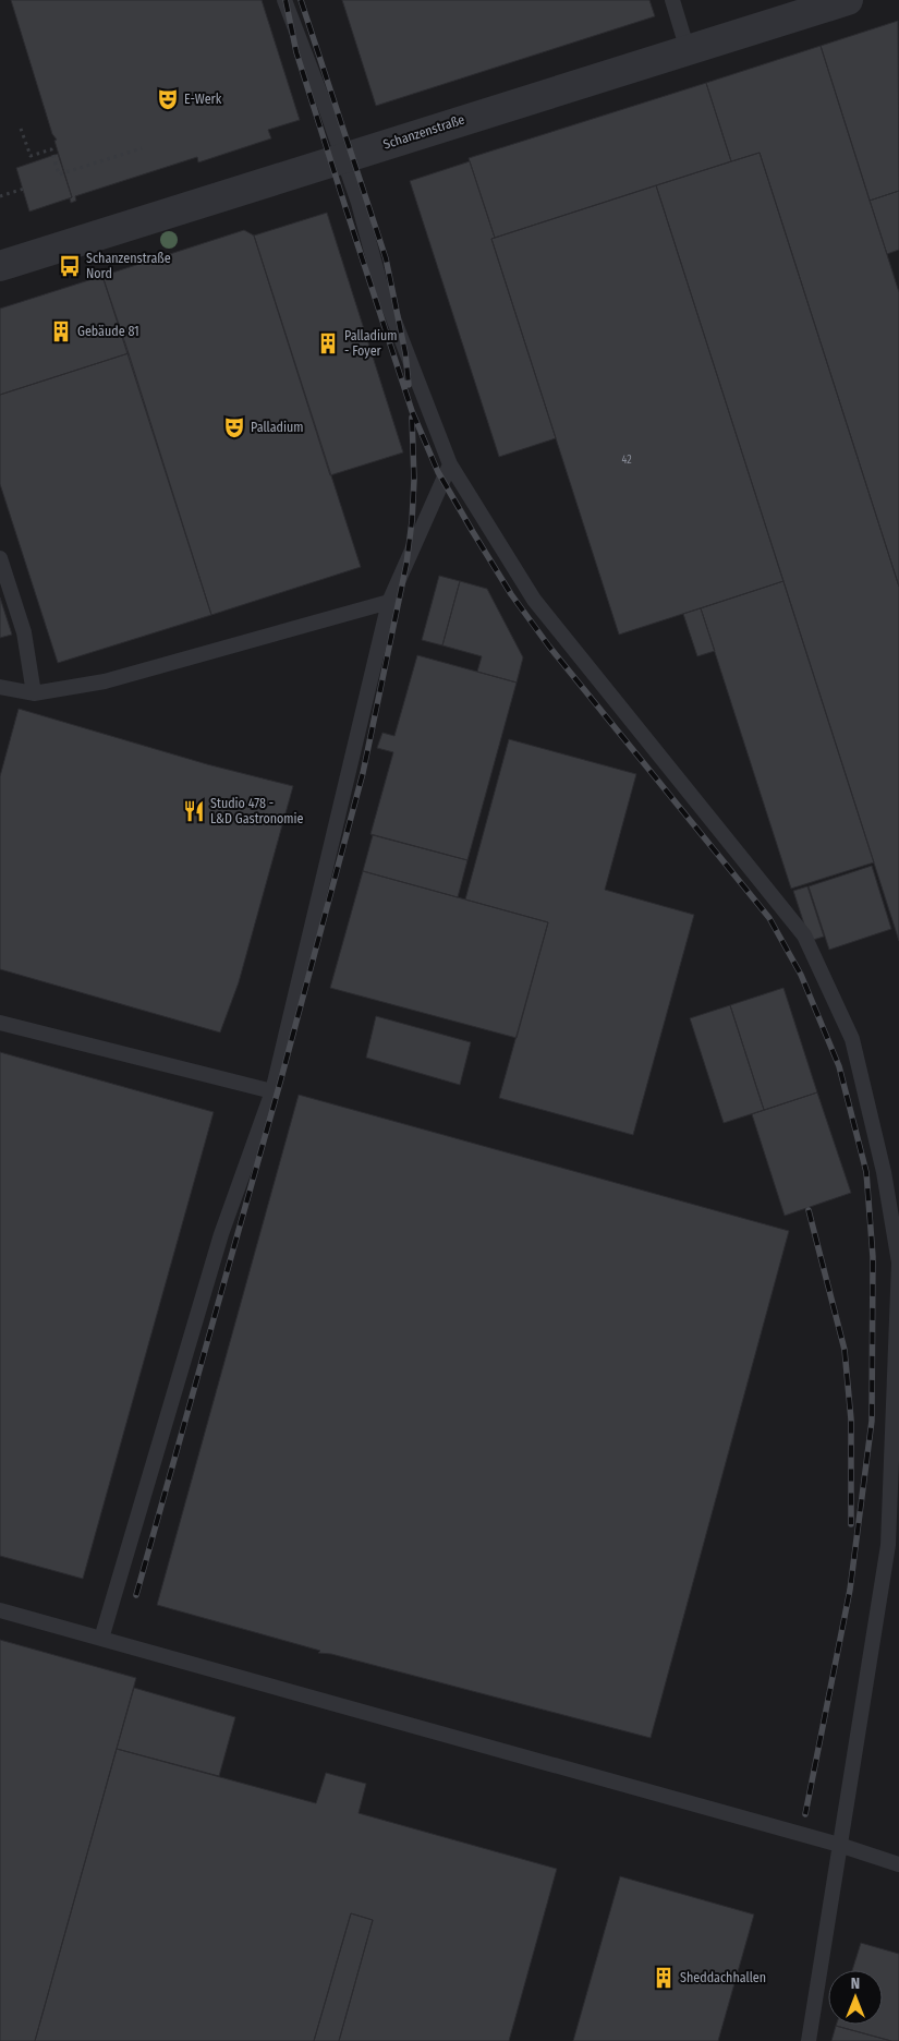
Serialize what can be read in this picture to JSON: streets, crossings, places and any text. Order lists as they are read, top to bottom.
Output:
{
  "streets": {
    "street": ["Schanzenstraße"]
  },
  "places": {
    "theatre": ["E-Werk", "Palladium"],
    "bus stop": ["Schanzenstraße Nord"],
    "building": ["Gebäude 81", "Palladium - Foyer", "Sheddachhallen"],
    "restaurant": ["Studio 478 - L&D Gastronomie"]
  },
  "house_numbers": ["42"],
  "north": "top"
}
